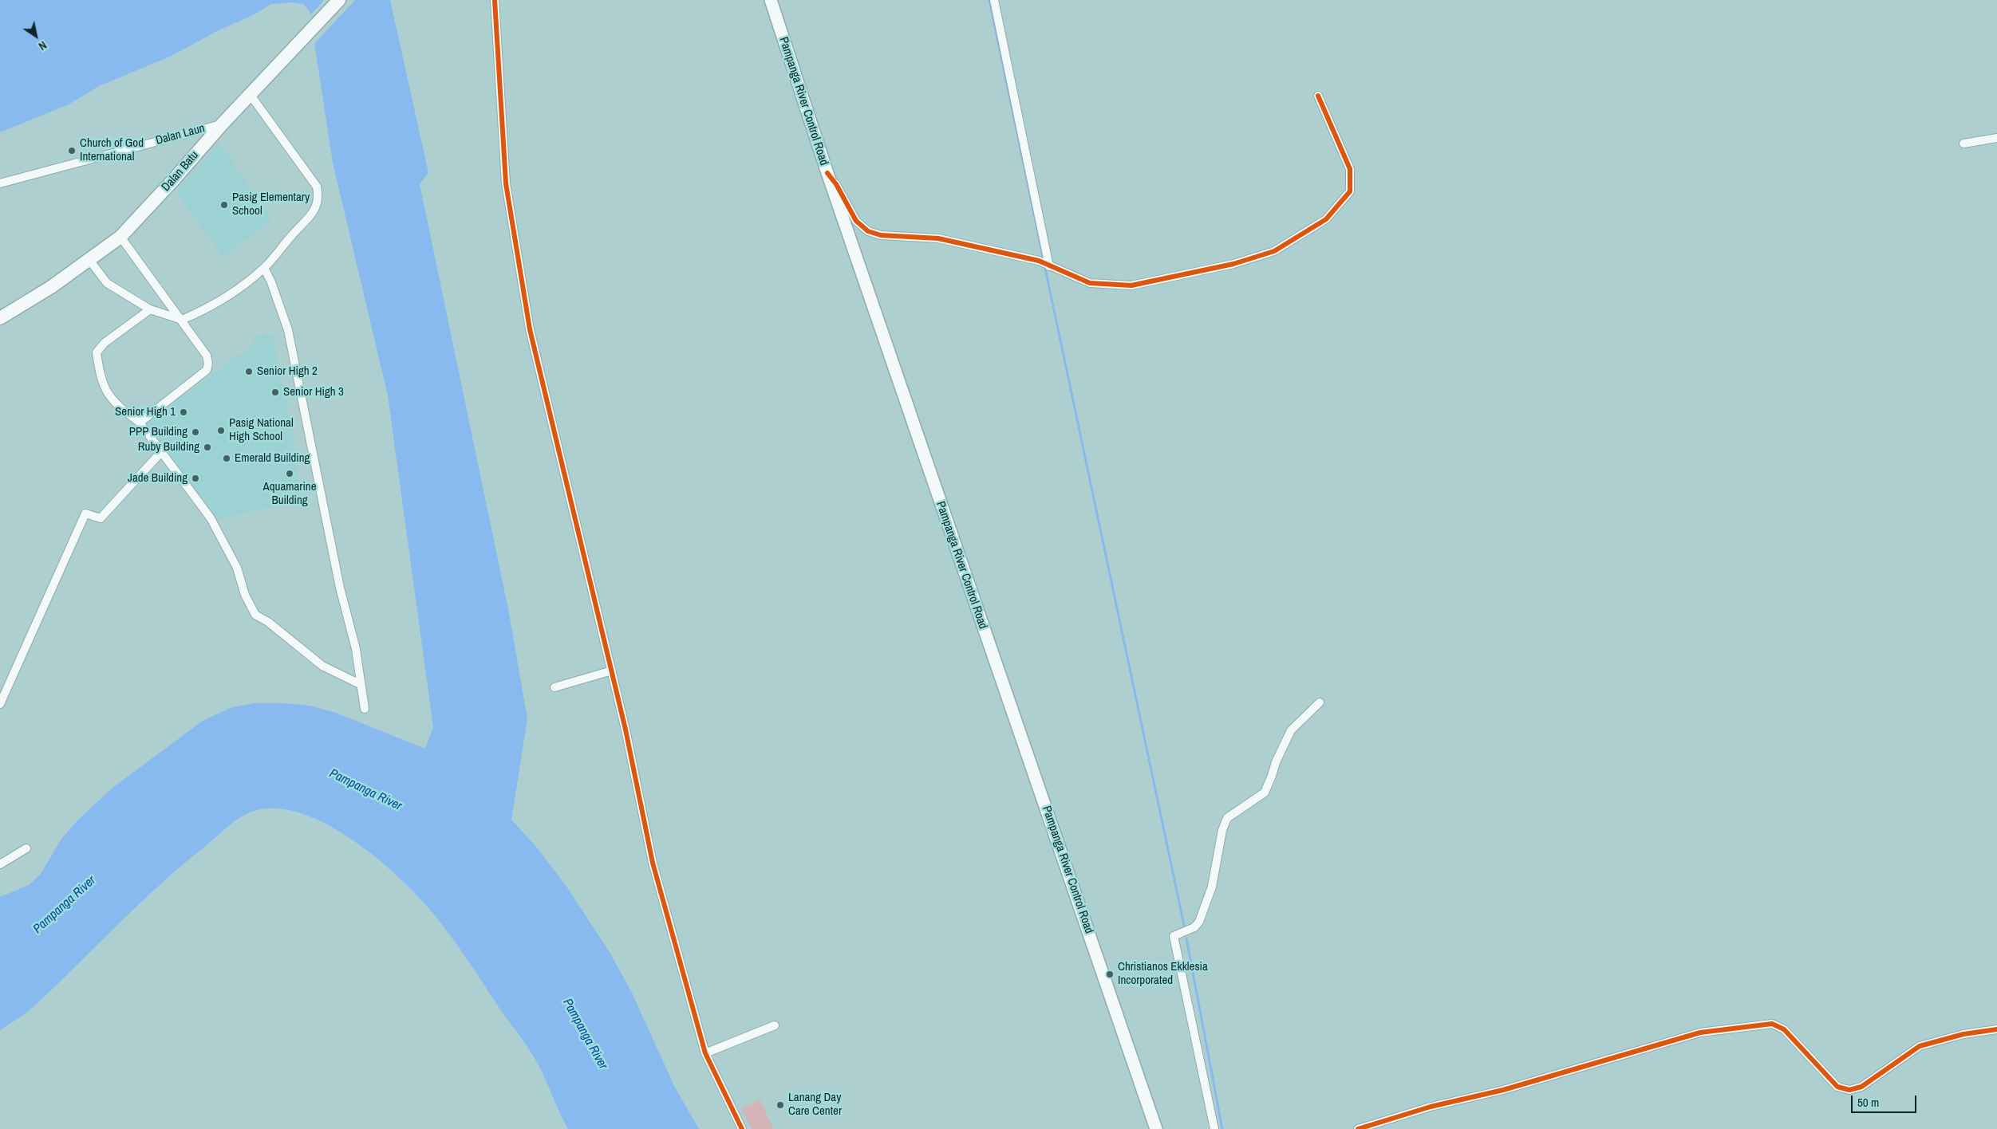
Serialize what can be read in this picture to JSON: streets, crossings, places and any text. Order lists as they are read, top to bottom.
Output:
{
  "streets": {
    "main road": ["Pampanga River Control Road", "Dalan Batu"],
    "street": ["Dalan Laun"]
  },
  "crossings": [
    ["Dalan Laun", "Dalan Batu"]
  ],
  "water": ["Pampanga River"],
  "places": [
    "Church of God International",
    "Pasig Elementary School",
    "Senior High 2",
    "Senior High 3",
    "Senior High 1",
    "Pasig National High School",
    "PPP Building",
    "Ruby Building",
    "Emerald Building",
    "Aquamarine Building",
    "Jade Building",
    "Christianos Ekklesia Incorporated",
    "Lanang Day Care Center"
  ],
  "scale_bar": "50 m",
  "north": "bottom right"
}
